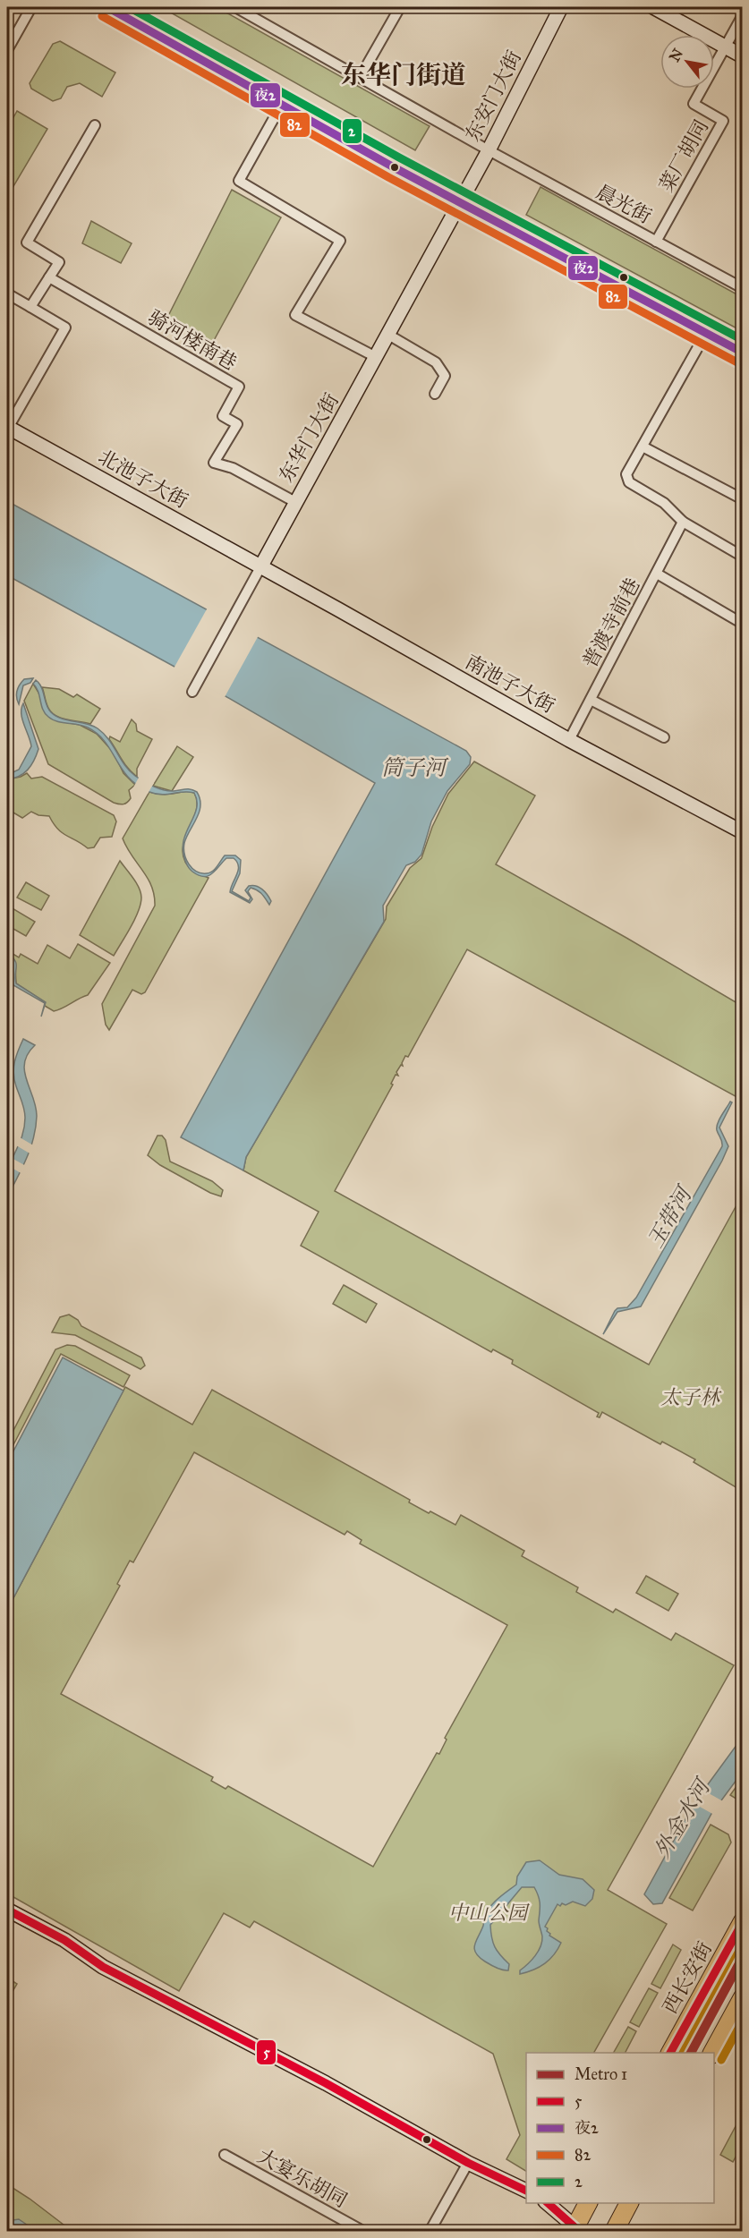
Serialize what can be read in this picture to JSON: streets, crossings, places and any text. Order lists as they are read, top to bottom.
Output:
{
  "streets": {
    "highway": ["西长安街"],
    "street": [
      "东安门大街",
      "菜厂胡同",
      "晨光街",
      "骑河楼南巷",
      "东华门大街",
      "北池子大街",
      "普渡寺前巷",
      "南池子大街",
      "大宴乐胡同"
    ]
  },
  "crossings": [
    ["东安门大街", "晨光街"],
    ["东安门大街", "东华门大街"],
    ["菜厂胡同", "晨光街"],
    ["骑河楼南巷", "东华门大街"],
    ["东华门大街", "北池子大街"],
    ["东华门大街", "南池子大街"],
    ["北池子大街", "南池子大街"],
    ["普渡寺前巷", "南池子大街"]
  ],
  "districts": ["东华门街道"],
  "water": ["筒子河", "玉带河", "外金水河"],
  "parks": ["太子林", "中山公园"],
  "lines": [
    "transit line 夜2",
    "transit line 2",
    "transit line 82",
    "transit line 5",
    "transit line 1",
    "metro line 1"
  ],
  "legend": [
    "Metro 1",
    "5",
    "夜2",
    "82",
    "2"
  ],
  "north": "top left"
}
